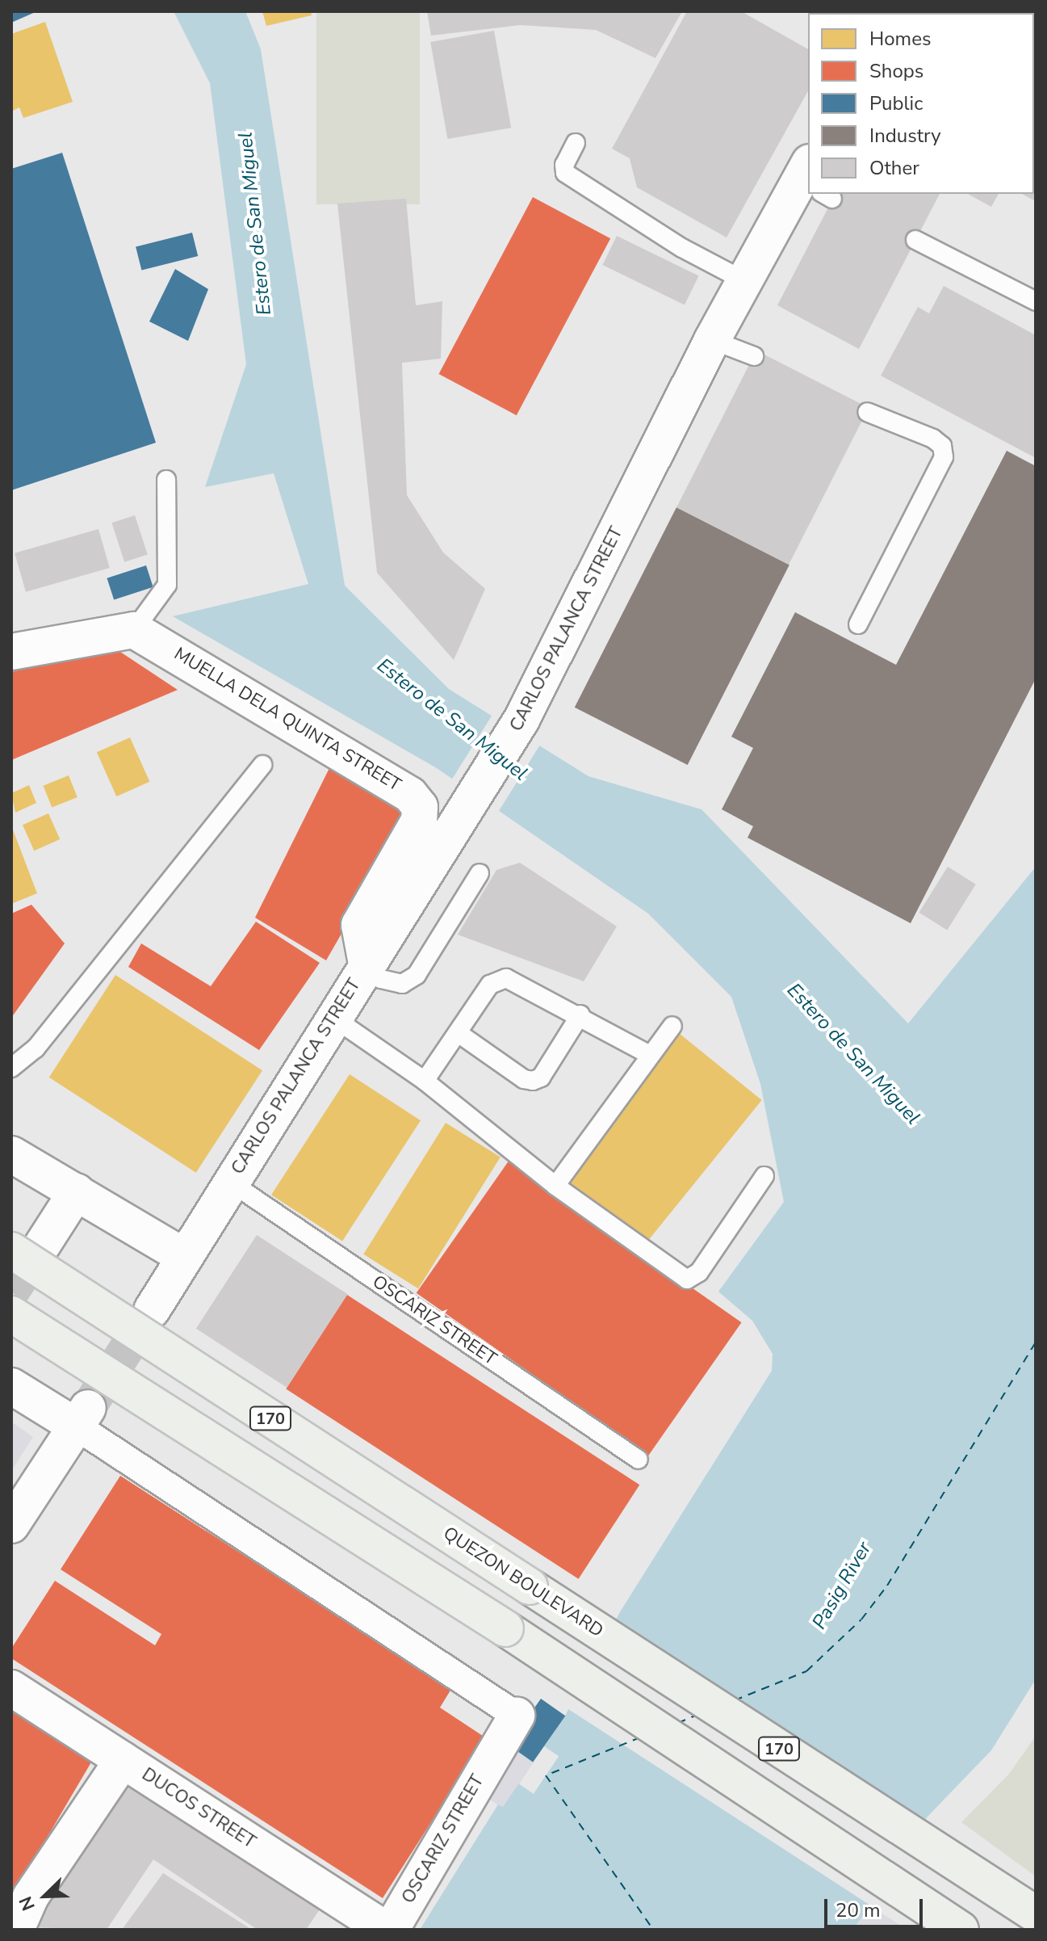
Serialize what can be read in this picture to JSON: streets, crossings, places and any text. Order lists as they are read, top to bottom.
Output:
{
  "streets": {
    "main road": ["170", "QUEZON BOULEVARD"],
    "street": [
      "CARLOS PALANCA STREET",
      "MUELLA DELA QUINTA STREET",
      "OSCARIZ STREET",
      "DUCOS STREET"
    ]
  },
  "crossings": [
    ["CARLOS PALANCA STREET", "MUELLA DELA QUINTA STREET"],
    ["CARLOS PALANCA STREET", "OSCARIZ STREET"],
    ["OSCARIZ STREET", "DUCOS STREET"]
  ],
  "water": ["Estero de San Miguel", "Pasig River"],
  "legend": [
    "Homes",
    "Shops",
    "Public",
    "Industry",
    "Other"
  ],
  "scale_bar": "20 m",
  "north": "bottom left"
}
